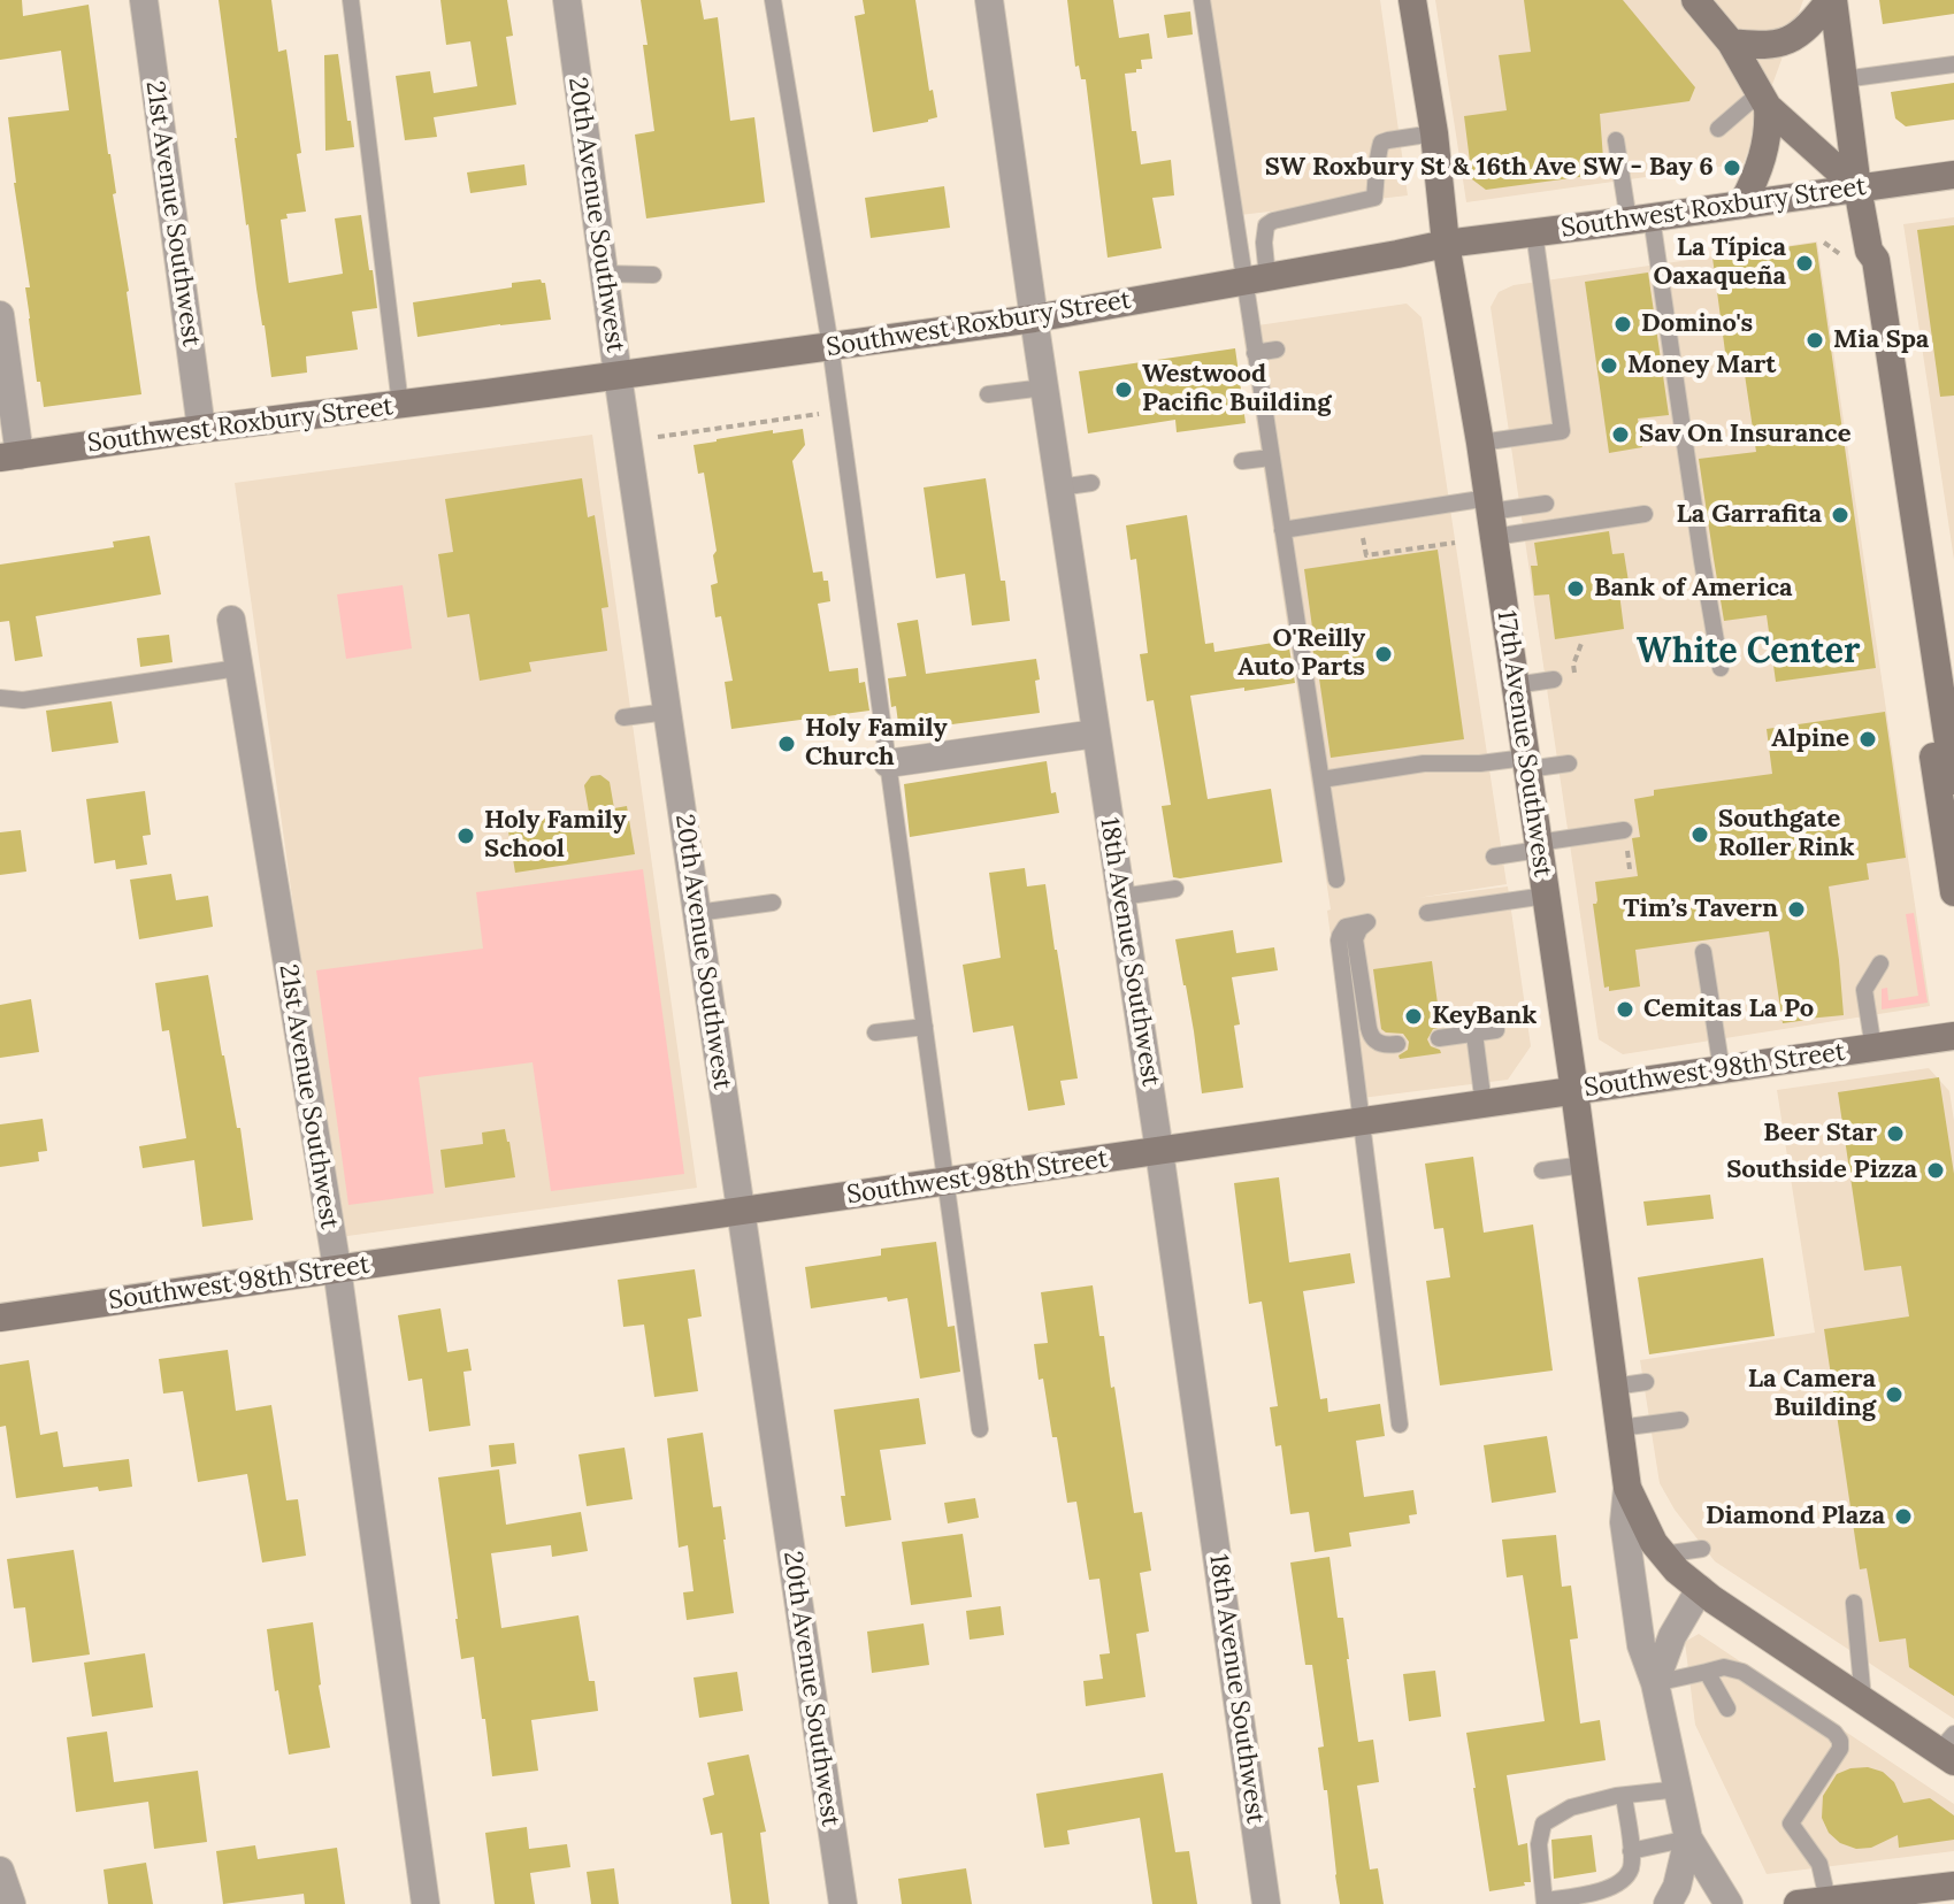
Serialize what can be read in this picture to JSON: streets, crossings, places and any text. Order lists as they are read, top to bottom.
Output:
{
  "streets": {
    "main road": ["Southwest Roxbury Street", "17th Avenue Southwest", "Southwest 98th Street"],
    "street": ["21st Avenue Southwest", "20th Avenue Southwest", "18th Avenue Southwest"]
  },
  "crossings": [
    ["Southwest Roxbury Street", "21st Avenue Southwest"],
    ["Southwest Roxbury Street", "20th Avenue Southwest"],
    ["Southwest Roxbury Street", "17th Avenue Southwest"],
    ["Southwest Roxbury Street", "18th Avenue Southwest"],
    ["21st Avenue Southwest", "Southwest 98th Street"],
    ["20th Avenue Southwest", "Southwest 98th Street"],
    ["17th Avenue Southwest", "Southwest 98th Street"],
    ["18th Avenue Southwest", "Southwest 98th Street"]
  ],
  "districts": ["White Center"],
  "places": [
    "SW Roxbury St & 16th Ave SW - Bay 6",
    "La Típica Oaxaqueña",
    "Domino's",
    "Mia Spa",
    "Money Mart",
    "Westwood Pacific Building",
    "Sav On Insurance",
    "La Garrafita",
    "Bank of America",
    "O'Reilly Auto Parts",
    "Alpine",
    "Holy Family Church",
    "Southgate Roller Rink",
    "Holy Family School",
    "Tim’s Tavern",
    "Cemitas La Po",
    "KeyBank",
    "Beer Star",
    "Southside Pizza",
    "La Camera Building",
    "Diamond Plaza"
  ]
}
